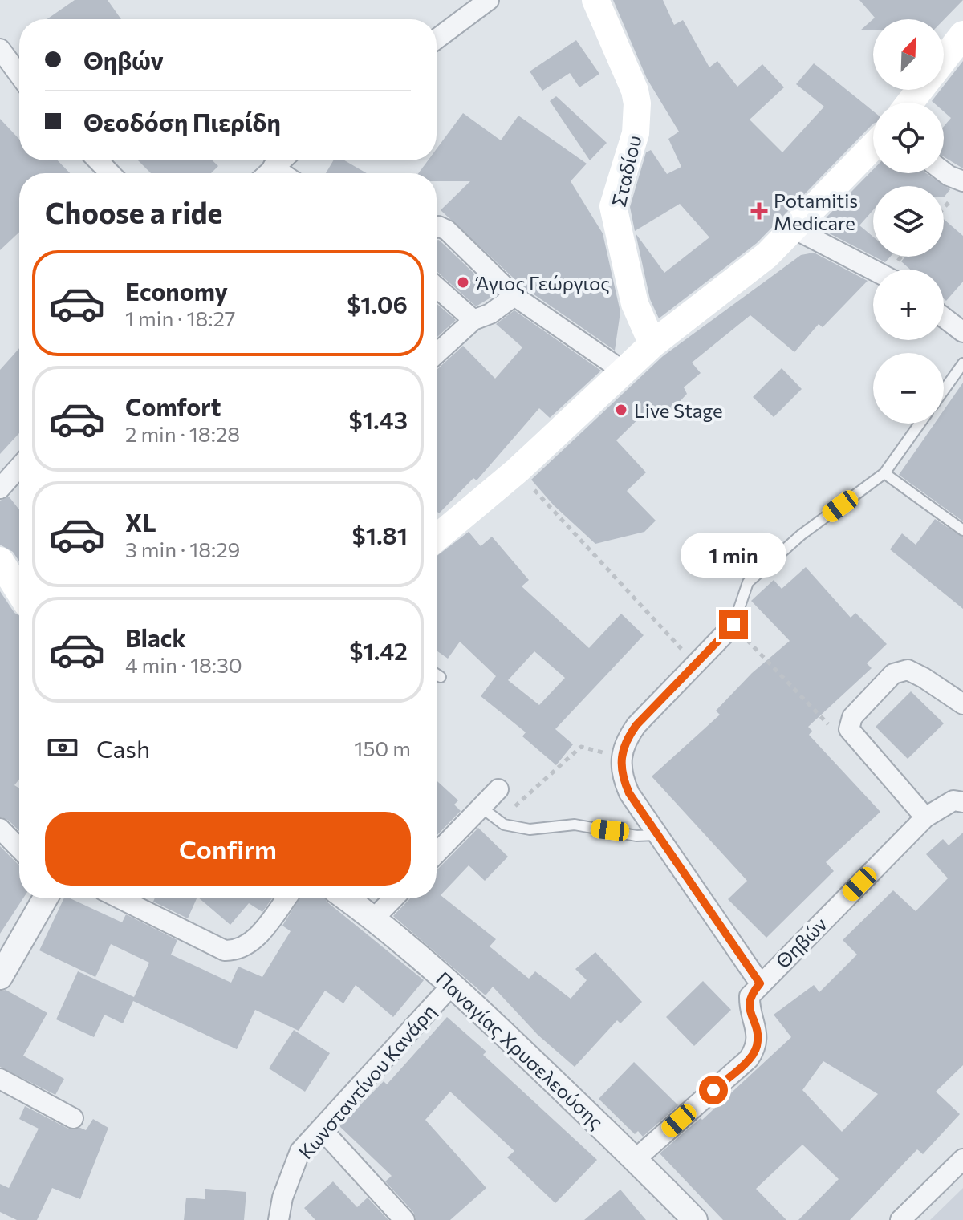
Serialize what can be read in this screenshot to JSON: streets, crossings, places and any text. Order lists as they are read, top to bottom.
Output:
{
  "streets": {
    "main road": ["Σταδίου"],
    "street": ["Θηβών", "Παναγίας Χρυσελεούσης", "Κωνσταντίνου Κανάρη"]
  },
  "crossings": [
    ["Θηβών", "Παναγίας Χρυσελεούσης"],
    ["Παναγίας Χρυσελεούσης", "Κωνσταντίνου Κανάρη"]
  ],
  "places": {
    "health": ["Potamitis Medicare"],
    "other": ["Άγιος Γεώργιος", "Live Stage"]
  },
  "north": "top right",
  "page": {
    "map_buttons": ["+", "−"],
    "banner": ["Θηβών", "Θεοδόση Πιερίδη"],
    "heading": "Choose a ride",
    "list": [
      {
        "name": "Economy",
        "note": "1 min · 18:27",
        "value": "$1.06"
      },
      {
        "name": "Comfort",
        "note": "2 min · 18:28",
        "value": "$1.43"
      },
      {
        "name": "XL",
        "note": "3 min · 18:29",
        "value": "$1.81"
      },
      {
        "name": "Black",
        "note": "4 min · 18:30",
        "value": "$1.42"
      }
    ],
    "bubble": "1 min",
    "pay": ["Cash", "150 m"],
    "buttons": "Confirm"
  }
}
